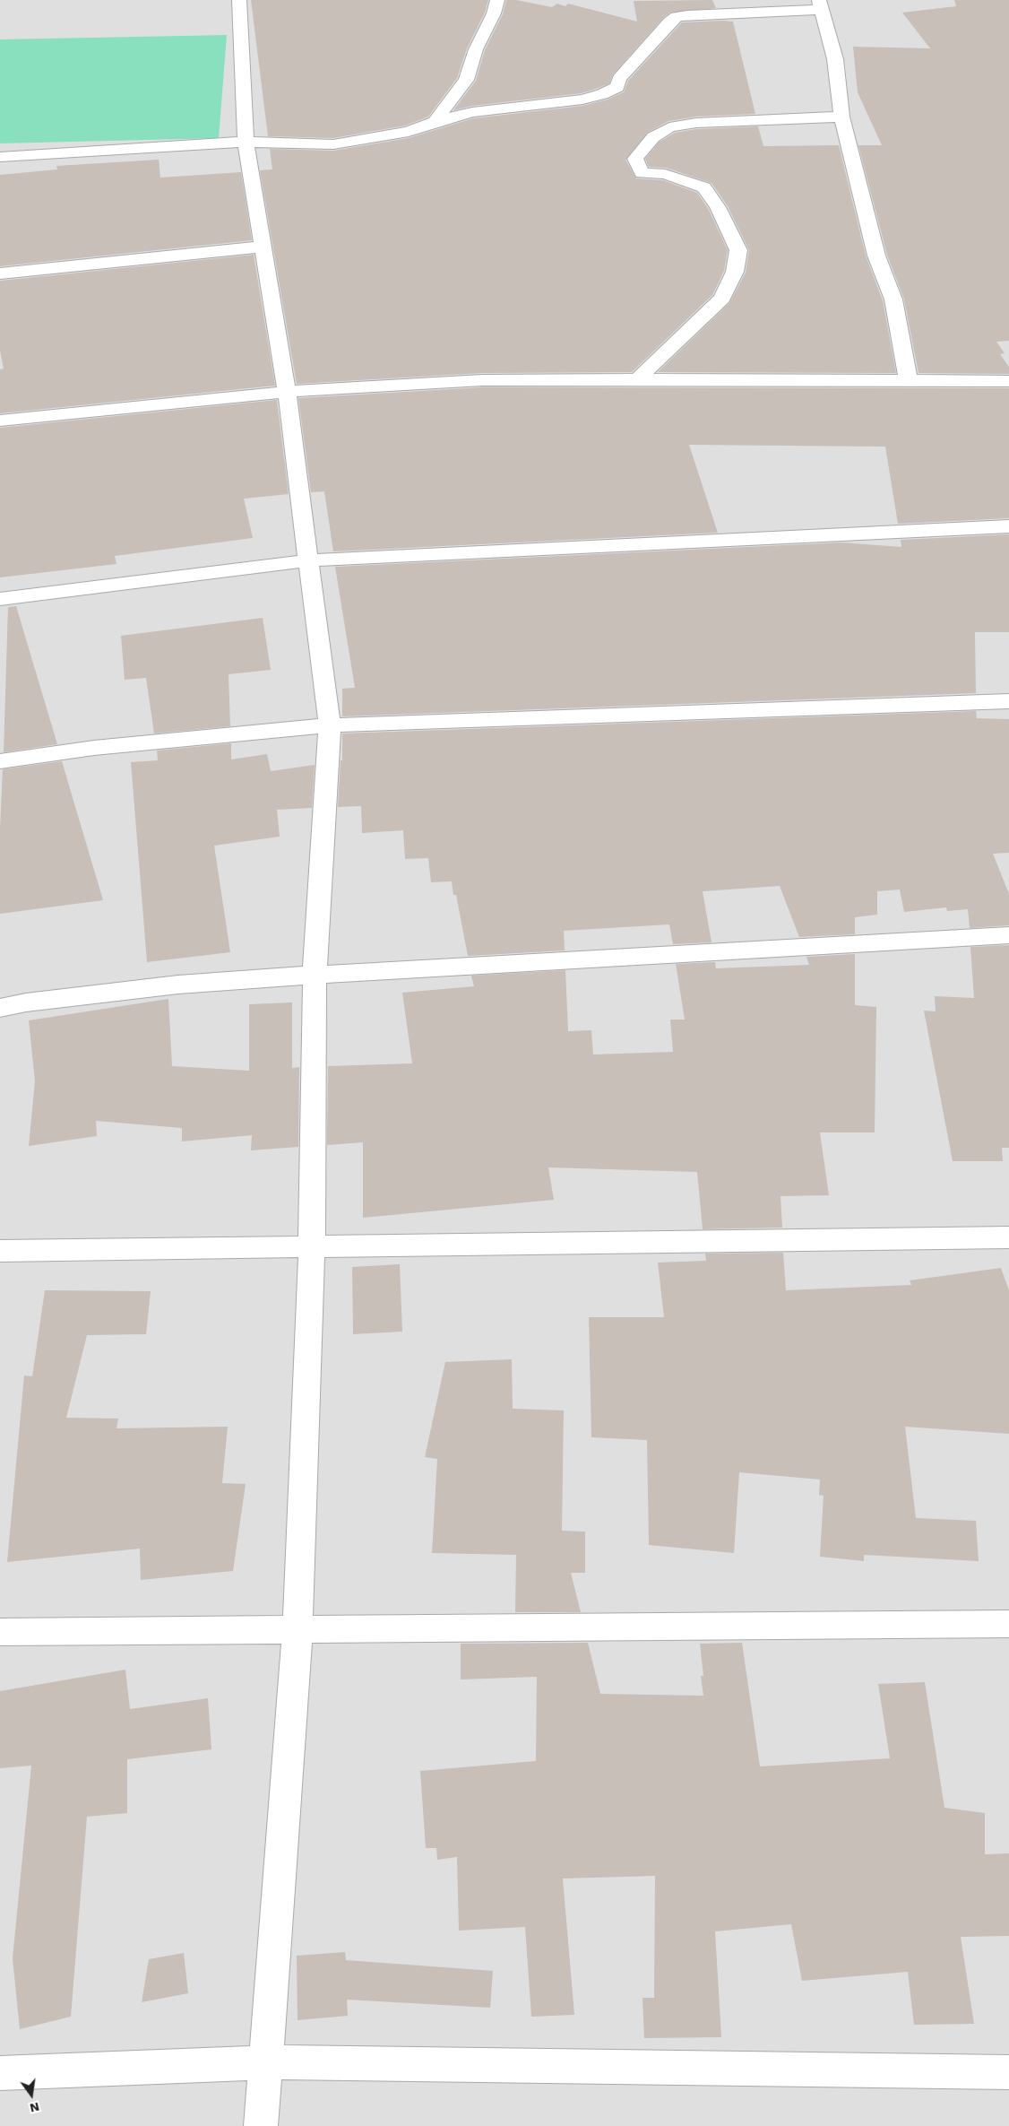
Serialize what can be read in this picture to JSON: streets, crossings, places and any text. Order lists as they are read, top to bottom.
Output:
{
  "north": "bottom"
}
